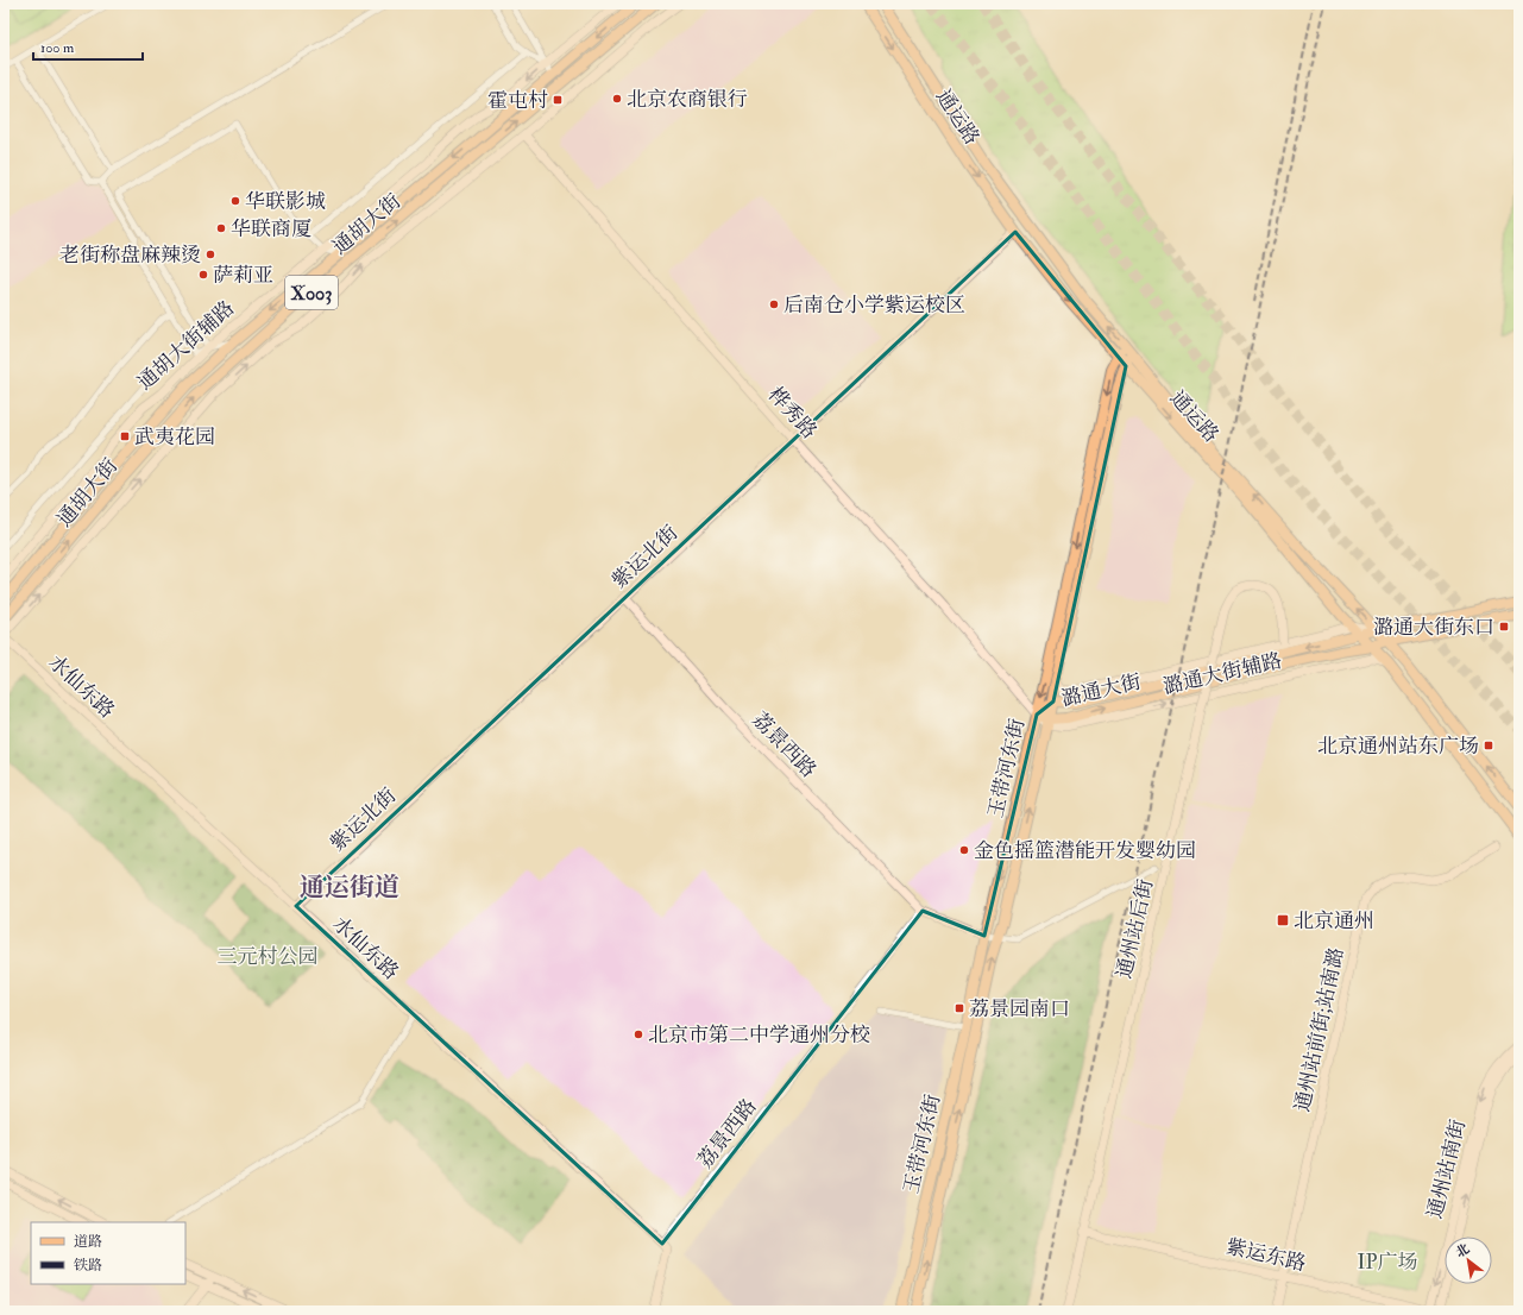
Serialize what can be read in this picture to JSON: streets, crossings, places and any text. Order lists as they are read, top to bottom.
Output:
{
  "streets": {
    "main road": [
      "通运路",
      "通胡大街",
      "X003",
      "潞通大街",
      "玉带河东街"
    ],
    "street": [
      "通胡大街辅路",
      "桦秀路",
      "紫运北街",
      "潞通大街辅路",
      "水仙东路",
      "荔景西路",
      "通州站后街",
      "通州站前街;站南潞",
      "通州站南街",
      "紫运东路"
    ]
  },
  "crossings": [
    ["通运路", "紫运北街"],
    ["通运路", "潞通大街辅路"],
    ["通运路", "潞通大街"],
    ["通运路", "玉带河东街"],
    ["桦秀路", "紫运北街"],
    ["桦秀路", "潞通大街"],
    ["桦秀路", "玉带河东街"],
    ["紫运北街", "水仙东路"],
    ["紫运北街", "荔景西路"],
    ["潞通大街辅路", "潞通大街"],
    ["潞通大街辅路", "玉带河东街"],
    ["潞通大街辅路", "通州站后街"],
    ["水仙东路", "荔景西路"],
    ["潞通大街", "玉带河东街"],
    ["荔景西路", "玉带河东街"],
    ["通州站后街", "紫运东路"],
    ["通州站前街;站南潞", "紫运东路"],
    ["通州站南街", "紫运东路"]
  ],
  "districts": ["通运街道"],
  "parks": ["三元村公园", "IP广场"],
  "places": {
    "other": [
      "北京农商银行",
      "华联影城",
      "华联商厦",
      "老街称盘麻辣烫",
      "萨莉亚",
      "后南仓小学紫运校区",
      "金色摇篮潜能开发婴幼园",
      "北京市第二中学通州分校"
    ],
    "transit": [
      "霍屯村",
      "武夷花园",
      "潞通大街东口",
      "北京通州站东广场",
      "北京通州",
      "荔景园南口"
    ]
  },
  "legend": ["道路", "铁路"],
  "scale_bar": "100 m",
  "north": "top left"
}
